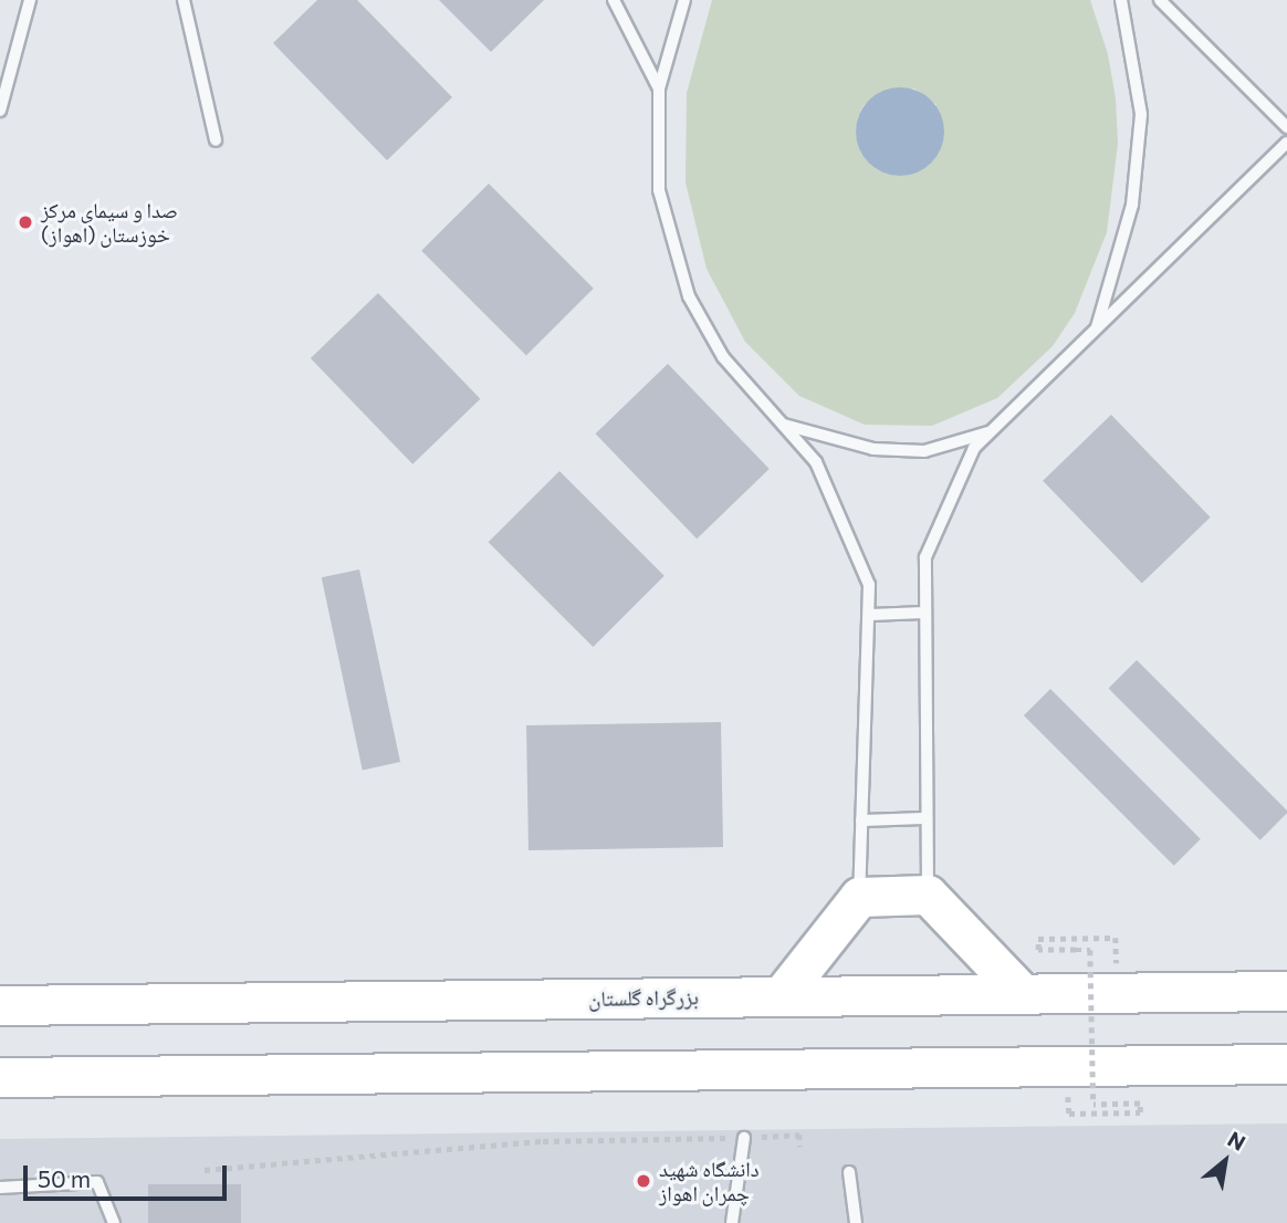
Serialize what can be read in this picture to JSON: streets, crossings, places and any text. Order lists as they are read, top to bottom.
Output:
{
  "streets": {
    "highway": ["بزرگراه گلستان"]
  },
  "places": ["صدا و سیمای مرکز خوزستان (اهواز)", "دانشگاه شهید چمران اهواز"],
  "scale_bar": "50 m",
  "north": "top right"
}
